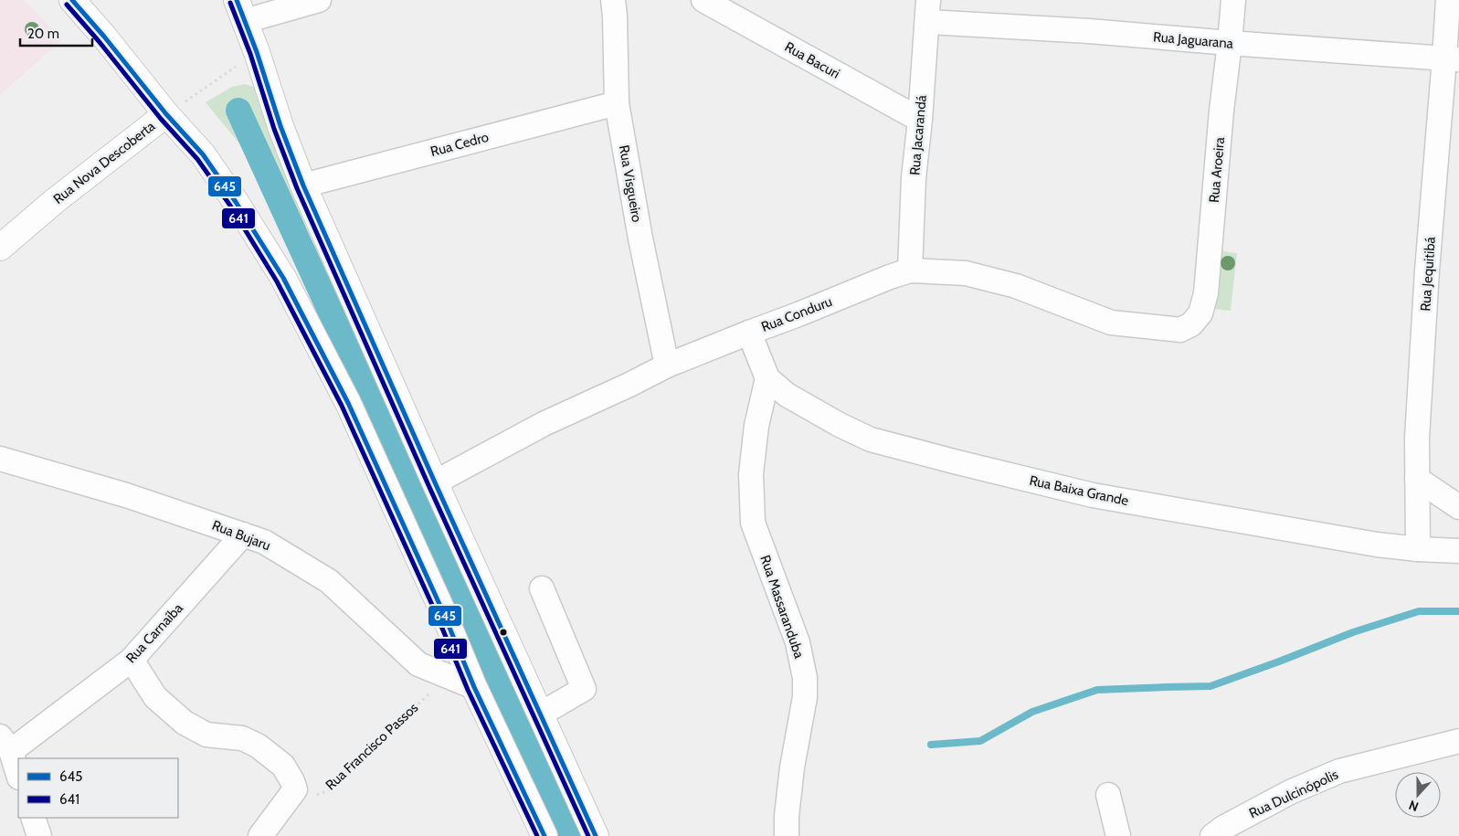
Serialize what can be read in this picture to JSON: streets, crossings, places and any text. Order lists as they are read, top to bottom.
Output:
{
  "streets": {
    "main road": ["Rua Nova Descoberta"],
    "street": [
      "Rua Jaguarana",
      "Rua Bacuri",
      "Rua Jacarandá",
      "Rua Cedro",
      "Rua Aroeira",
      "Rua Visgueiro",
      "Rua Jequitibá",
      "Rua Conduru",
      "Rua Baixa Grande",
      "Rua Bujaru",
      "Rua Massaranduba",
      "Rua Carnaíba",
      "Rua Dulcinópolis"
    ],
    "path": ["Rua Francisco Passos"]
  },
  "crossings": [
    ["Rua Jaguarana", "Rua Jacarandá"],
    ["Rua Jaguarana", "Rua Aroeira"],
    ["Rua Jaguarana", "Rua Jequitibá"],
    ["Rua Bacuri", "Rua Jacarandá"],
    ["Rua Jacarandá", "Rua Conduru"],
    ["Rua Cedro", "Rua Visgueiro"],
    ["Rua Aroeira", "Rua Conduru"],
    ["Rua Visgueiro", "Rua Conduru"],
    ["Rua Jequitibá", "Rua Baixa Grande"],
    ["Rua Conduru", "Rua Baixa Grande"],
    ["Rua Baixa Grande", "Rua Massaranduba"],
    ["Rua Bujaru", "Rua Carnaíba"]
  ],
  "lines": ["transit line 645", "transit line 641"],
  "legend": ["645", "641"],
  "scale_bar": "20 m",
  "north": "bottom"
}
